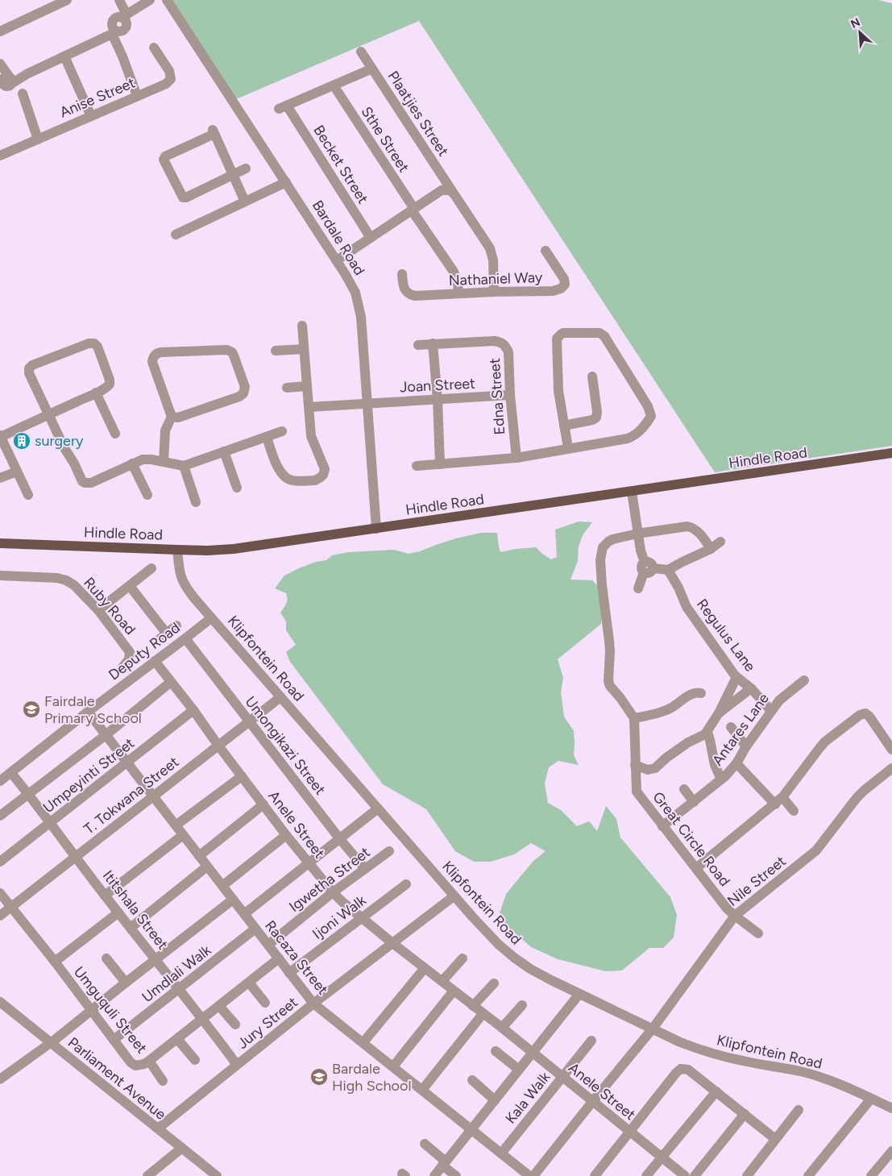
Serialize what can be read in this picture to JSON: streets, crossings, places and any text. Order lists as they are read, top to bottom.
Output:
{
  "streets": {
    "main road": ["Hindle Road"],
    "street": [
      "Anise Street",
      "Plaatjies Street",
      "Sthe Street",
      "Becket Street",
      "Bardale Road",
      "Nathaniel Way",
      "Joan Street",
      "Edna Street",
      "Ruby Road",
      "Regulus Lane",
      "Deputy Road",
      "Klipfontein Road",
      "Antares Lane",
      "Umongikazi Street",
      "Umpeyinti Street",
      "T. Tokwana Street",
      "Anele Street",
      "Great Circle Road",
      "Igwetha Street",
      "Nile Street",
      "Ititshala Street",
      "Ijoni Walk",
      "Racaza Street",
      "Umdlali Walk",
      "Umguquli Street",
      "Jury Street",
      "Parliament Avenue",
      "Kala Walk"
    ]
  },
  "crossings": [
    ["Plaatjies Street", "Nathaniel Way"],
    ["Sthe Street", "Becket Street"],
    ["Sthe Street", "Nathaniel Way"],
    ["Bardale Road", "Joan Street"],
    ["Bardale Road", "Hindle Road"],
    ["Joan Street", "Edna Street"],
    ["Hindle Road", "Klipfontein Road"],
    ["Regulus Lane", "Antares Lane"],
    ["Deputy Road", "Klipfontein Road"],
    ["Deputy Road", "Umongikazi Street"],
    ["Deputy Road", "Anele Street"],
    ["Deputy Road", "Ititshala Street"],
    ["Deputy Road", "Racaza Street"],
    ["Klipfontein Road", "T. Tokwana Street"],
    ["Klipfontein Road", "Nile Street"],
    ["Klipfontein Road", "Jury Street"],
    ["Antares Lane", "Great Circle Road"],
    ["Umongikazi Street", "T. Tokwana Street"],
    ["Umongikazi Street", "Igwetha Street"],
    ["Umpeyinti Street", "Anele Street"],
    ["Umpeyinti Street", "Ititshala Street"],
    ["Umpeyinti Street", "Racaza Street"],
    ["T. Tokwana Street", "Anele Street"],
    ["T. Tokwana Street", "Ititshala Street"],
    ["T. Tokwana Street", "Racaza Street"],
    ["T. Tokwana Street", "Umguquli Street"],
    ["Anele Street", "Igwetha Street"],
    ["Anele Street", "Nile Street"],
    ["Anele Street", "Ijoni Walk"],
    ["Anele Street", "Jury Street"],
    ["Anele Street", "Kala Walk"],
    ["Great Circle Road", "Nile Street"],
    ["Igwetha Street", "Racaza Street"],
    ["Ititshala Street", "Umdlali Walk"],
    ["Ititshala Street", "Umguquli Street"],
    ["Ititshala Street", "Jury Street"],
    ["Ijoni Walk", "Racaza Street"],
    ["Racaza Street", "Umdlali Walk"],
    ["Racaza Street", "Umguquli Street"],
    ["Racaza Street", "Jury Street"],
    ["Racaza Street", "Kala Walk"],
    ["Umdlali Walk", "Umguquli Street"],
    ["Jury Street", "Parliament Avenue"]
  ],
  "places": {
    "building": ["surgery"],
    "school or university": ["Fairdale Primary School", "Bardale High School"]
  },
  "north": "top left"
}
